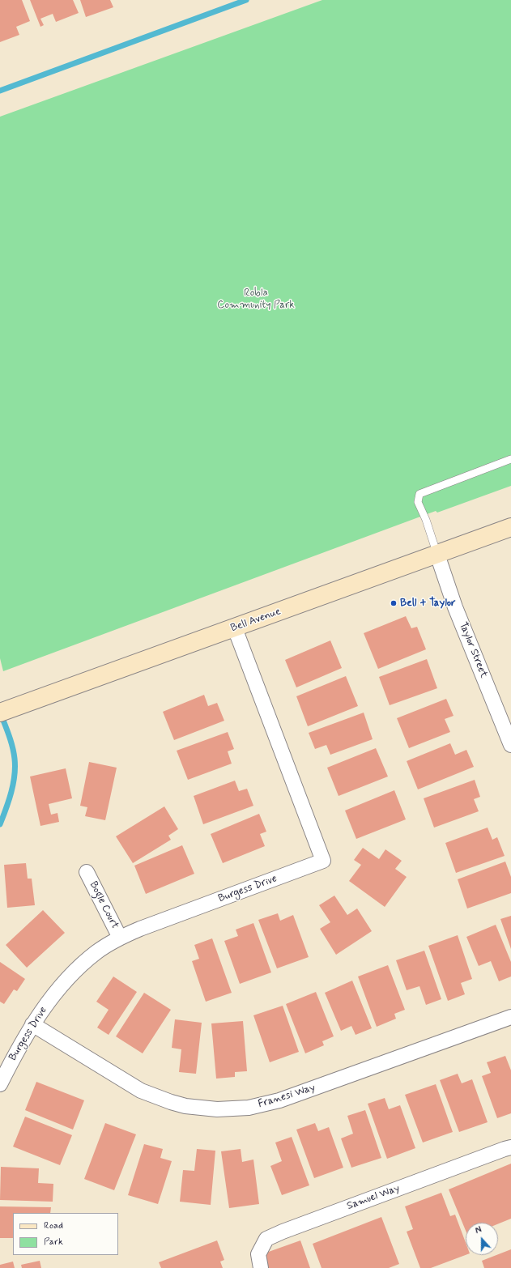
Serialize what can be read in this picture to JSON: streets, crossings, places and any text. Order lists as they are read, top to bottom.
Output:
{
  "streets": {
    "main road": ["Bell Avenue"],
    "street": [
      "Taylor Street",
      "Burgess Drive",
      "Bogle Court",
      "Franesi Way",
      "Samuel Way"
    ]
  },
  "crossings": [
    ["Bell Avenue", "Taylor Street"],
    ["Bell Avenue", "Burgess Drive"],
    ["Burgess Drive", "Bogle Court"],
    ["Burgess Drive", "Franesi Way"]
  ],
  "parks": ["Robla Community Park"],
  "places": ["Bell + Taylor"],
  "legend": ["Road", "Park"],
  "north": "top"
}
